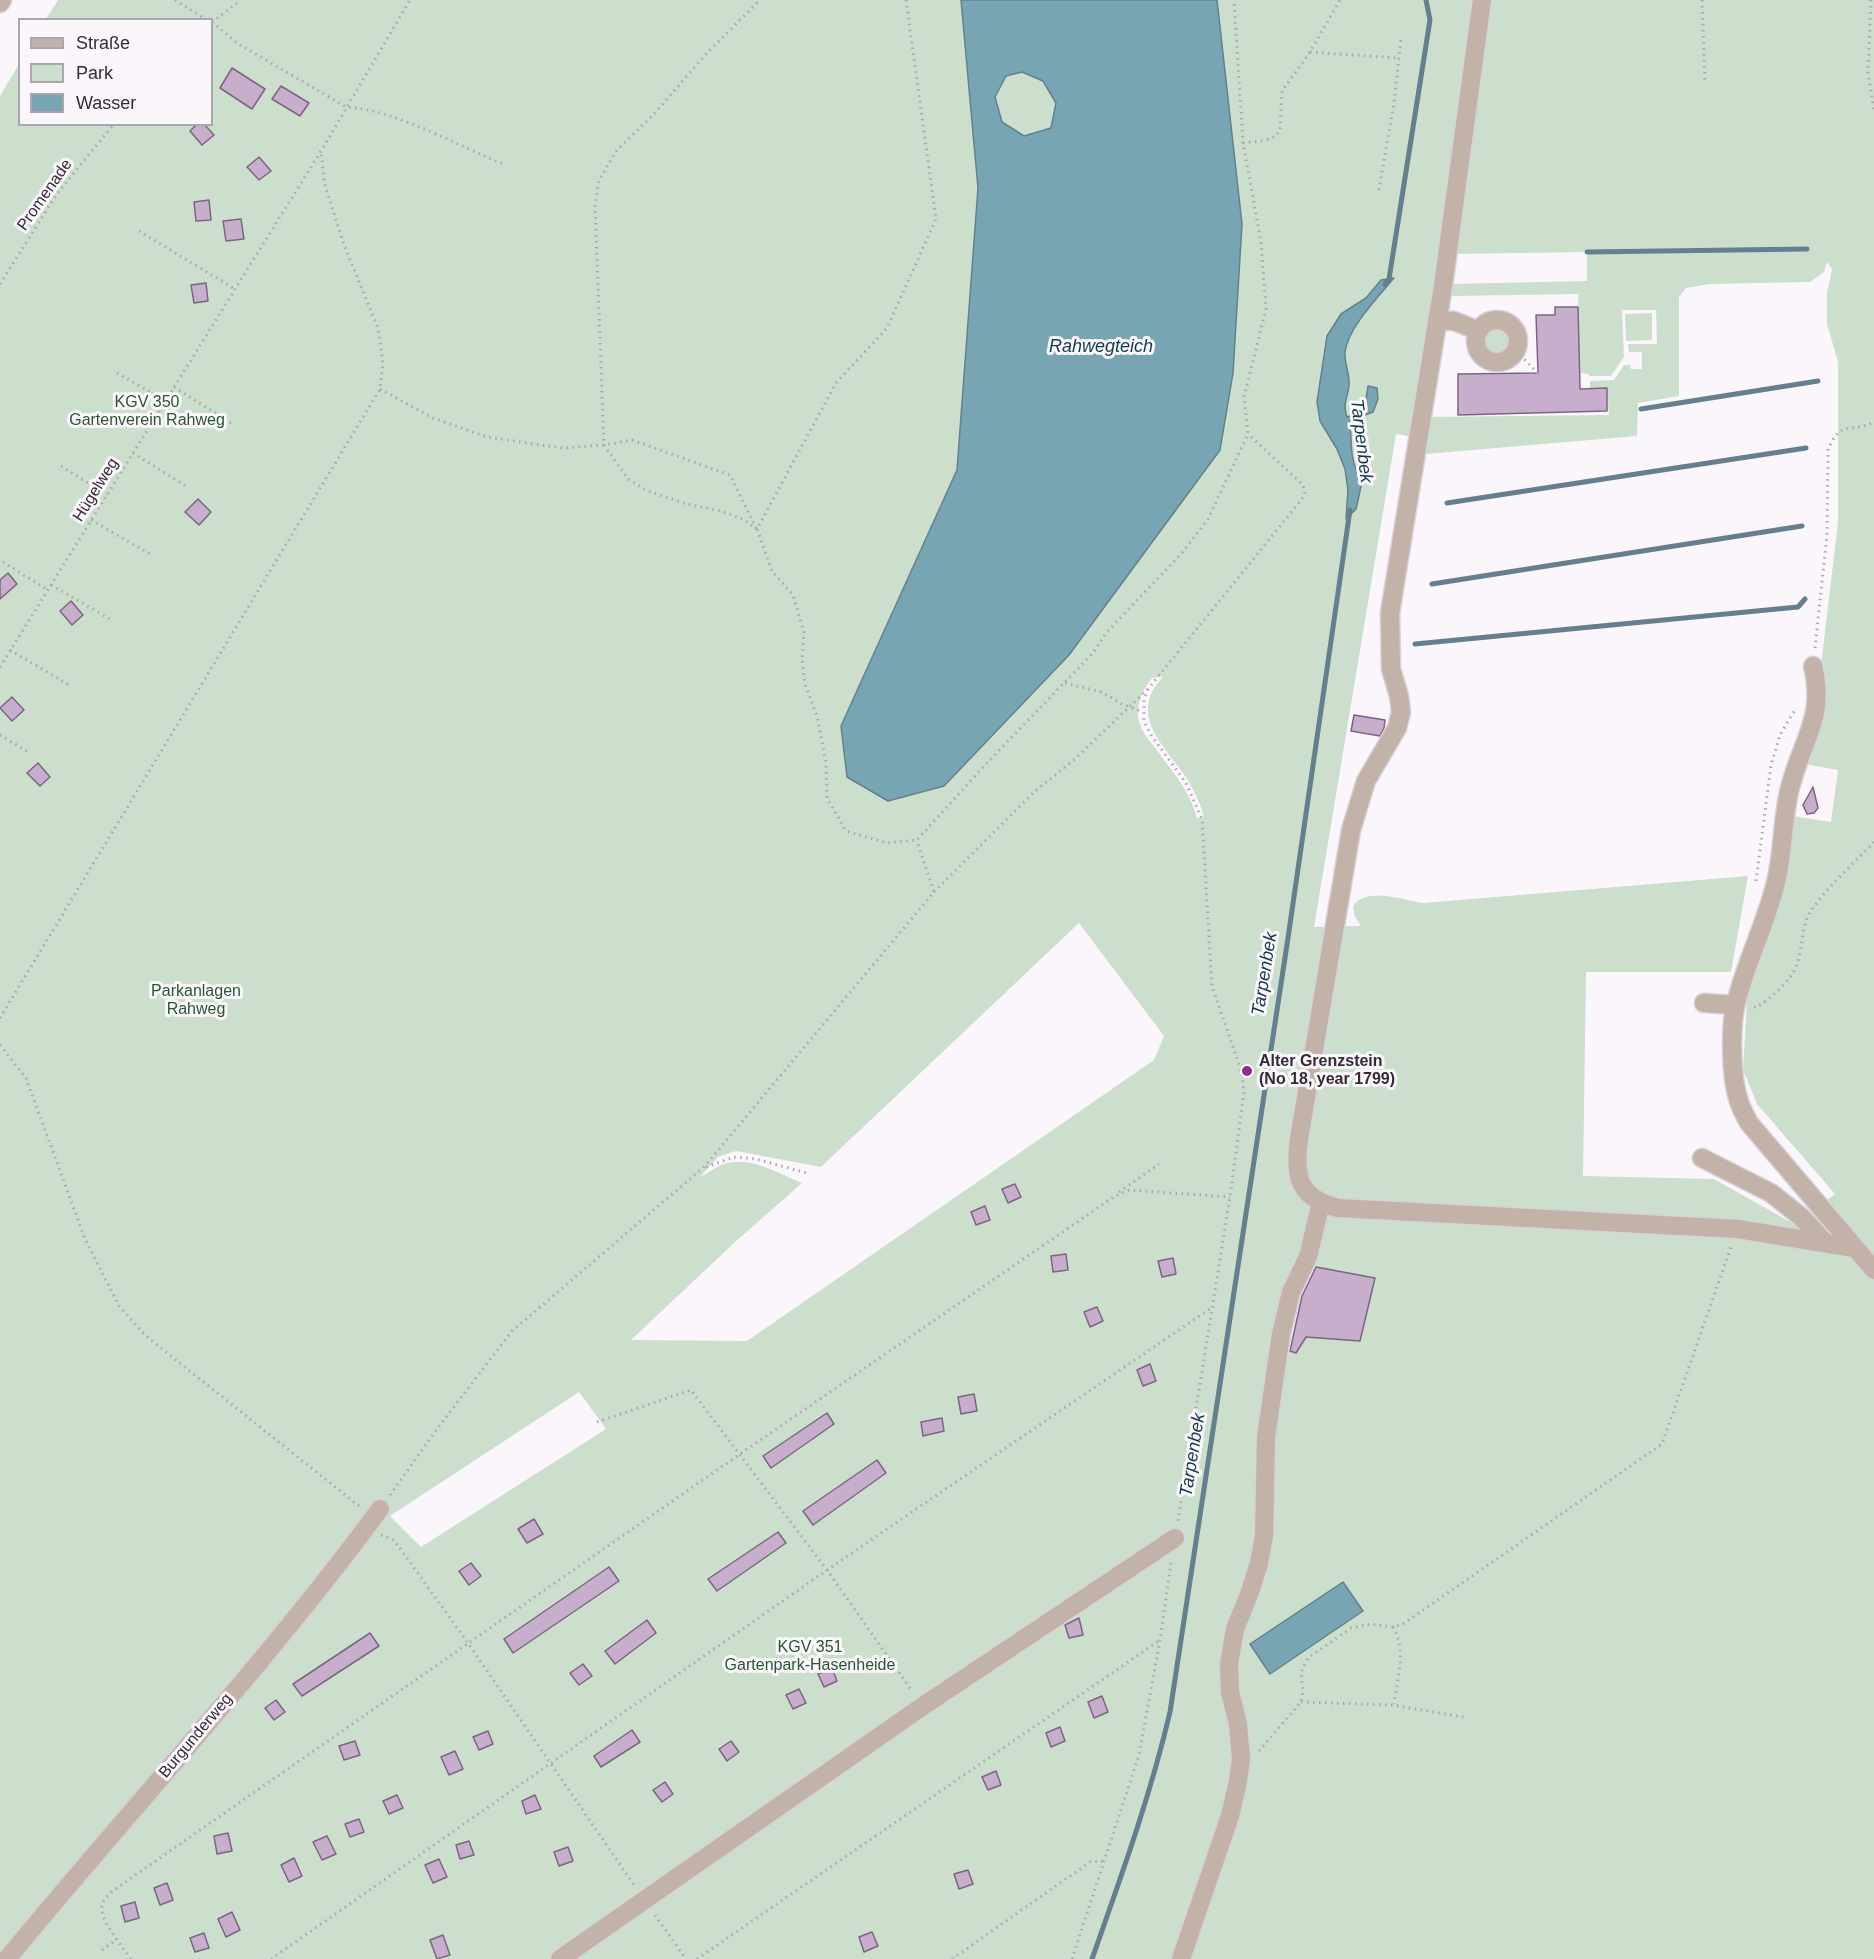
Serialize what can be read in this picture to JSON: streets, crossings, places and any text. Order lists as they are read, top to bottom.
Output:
{
  "streets": {
    "street": ["Burgunderweg"],
    "path": ["Promenade", "Hügelweg"]
  },
  "water": ["Rahwegteich", "Tarpenbek"],
  "parks": ["KGV 350 Gartenverein Rahweg", "Parkanlagen Rahweg", "KGV 351 Gartenpark-Hasenheide"],
  "places": ["Alter Grenzstein (No 18, year 1799)"],
  "legend": ["Straße", "Park", "Wasser"]
}
